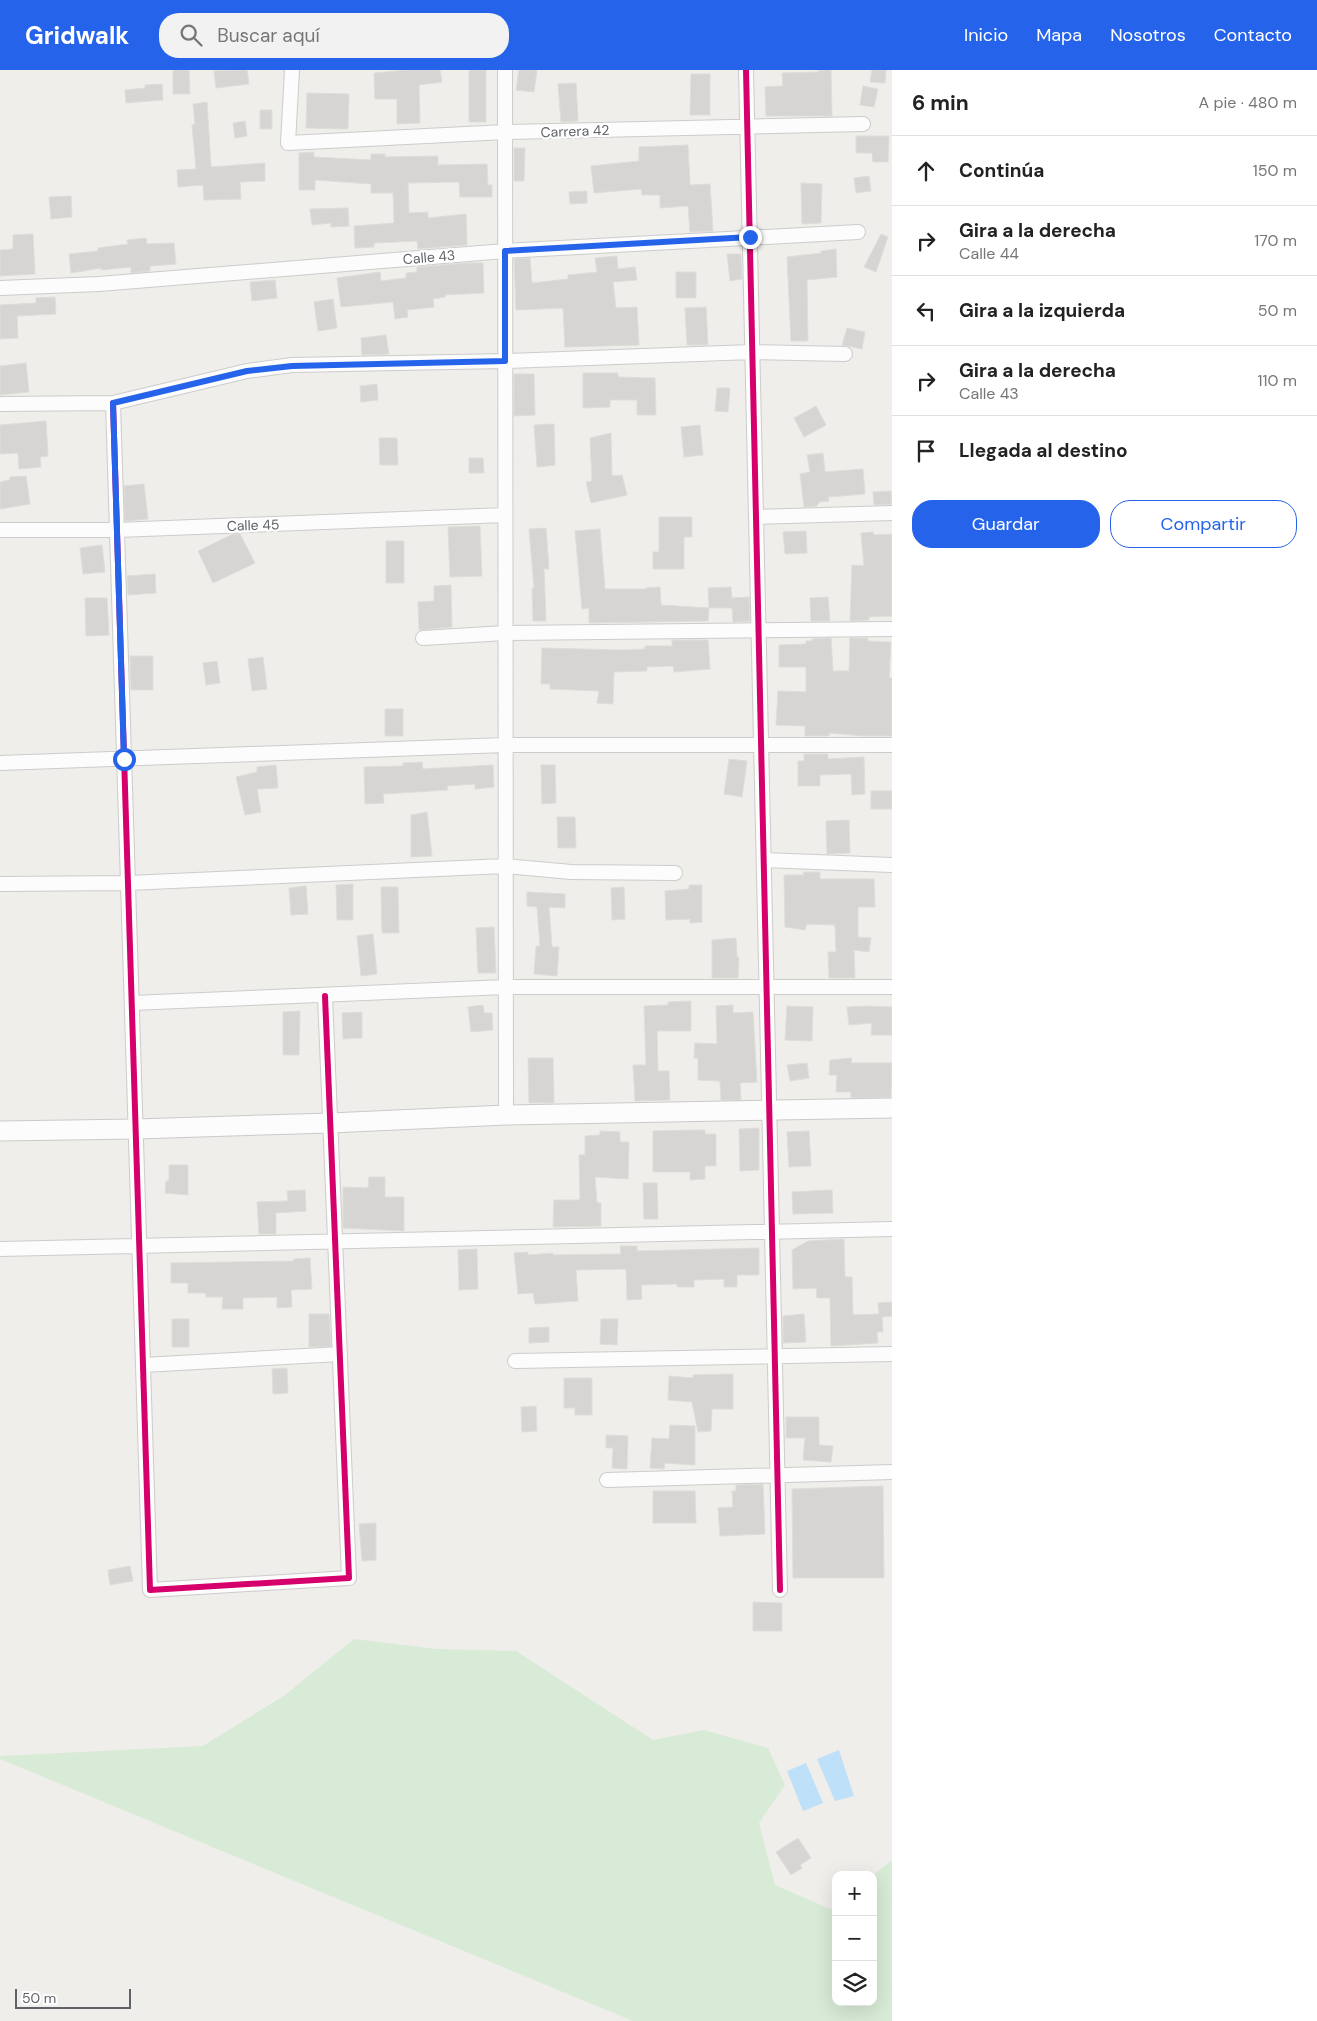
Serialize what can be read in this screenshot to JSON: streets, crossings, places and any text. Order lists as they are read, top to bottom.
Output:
{
  "streets": {
    "street": ["Carrera 42", "Calle 43", "Calle 45"]
  },
  "scale_bar": "50 m",
  "page": {
    "header": "Gridwalk",
    "search": "Buscar aquí",
    "nav": [
      "Inicio",
      "Mapa",
      "Nosotros",
      "Contacto"
    ],
    "heading": ["6 min", "A pie · 480 m"],
    "list": [
      ["Continúa", "150 m"],
      ["Gira a la derecha", "Calle 44", "170 m"],
      ["Gira a la izquierda", "50 m"],
      ["Gira a la derecha", "Calle 43", "110 m"],
      "Llegada al destino"
    ],
    "buttons": ["Guardar", "Compartir"],
    "map_buttons": ["+", "−"],
    "scale": "50 m"
  }
}
